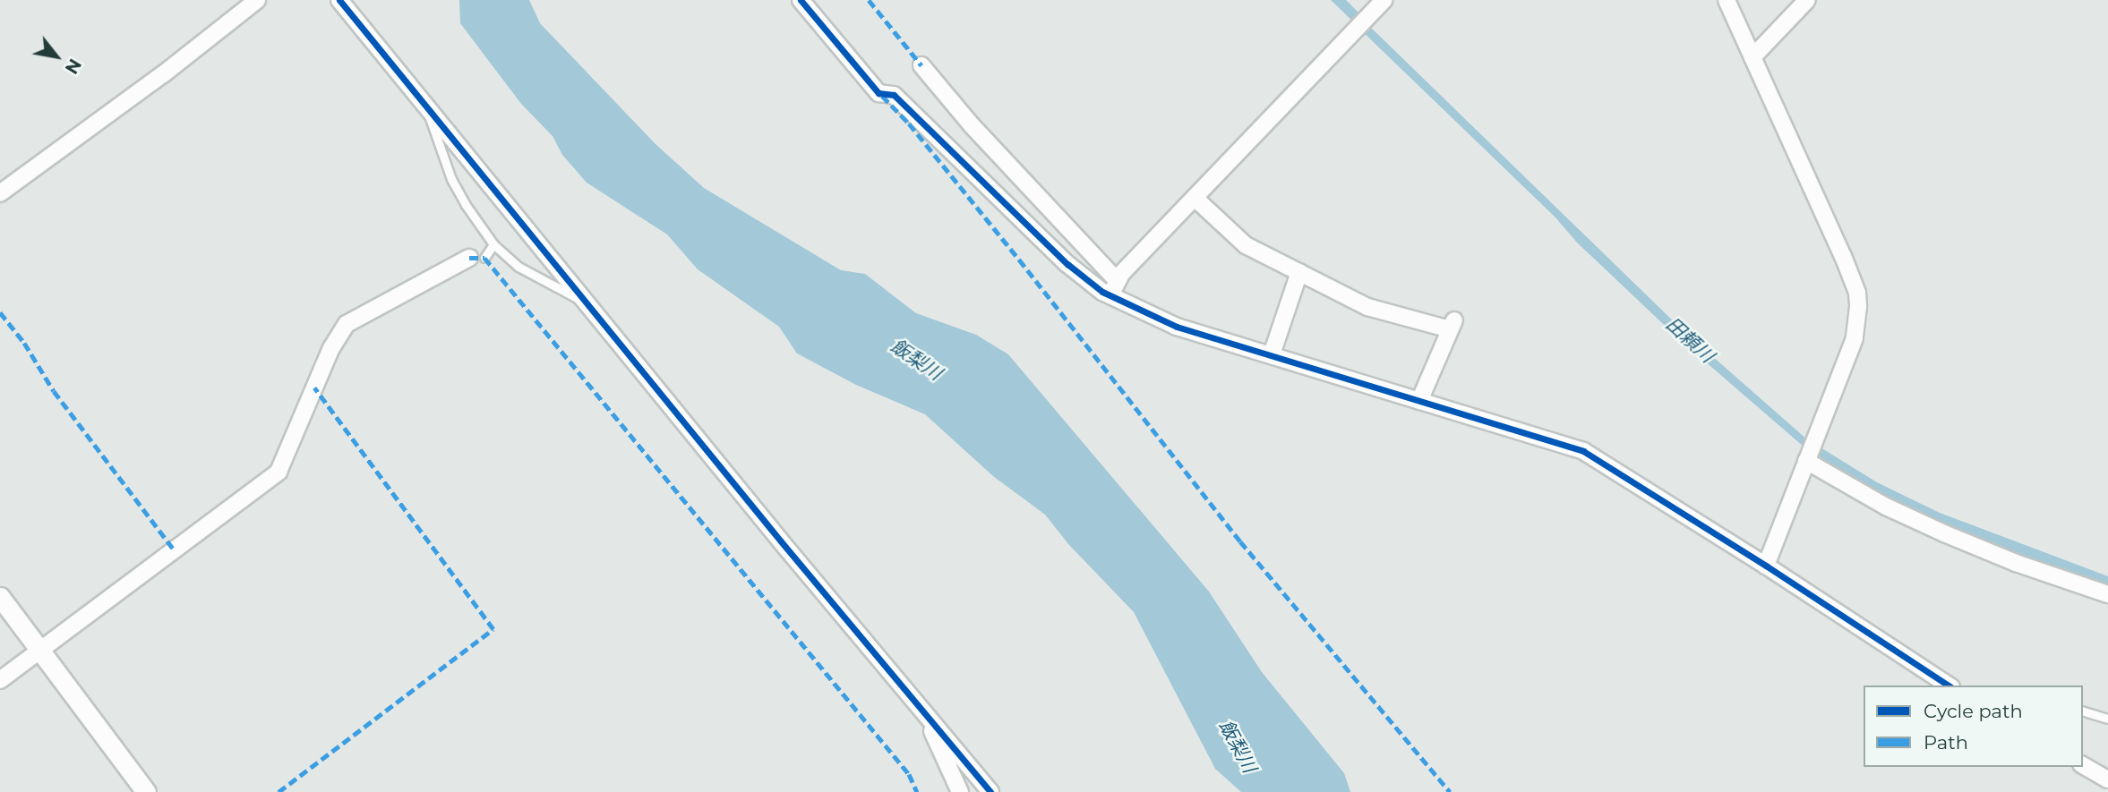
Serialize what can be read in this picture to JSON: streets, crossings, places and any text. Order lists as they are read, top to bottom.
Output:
{
  "water": ["田頼川", "飯梨川"],
  "legend": ["Cycle path", "Path"],
  "north": "bottom right"
}
